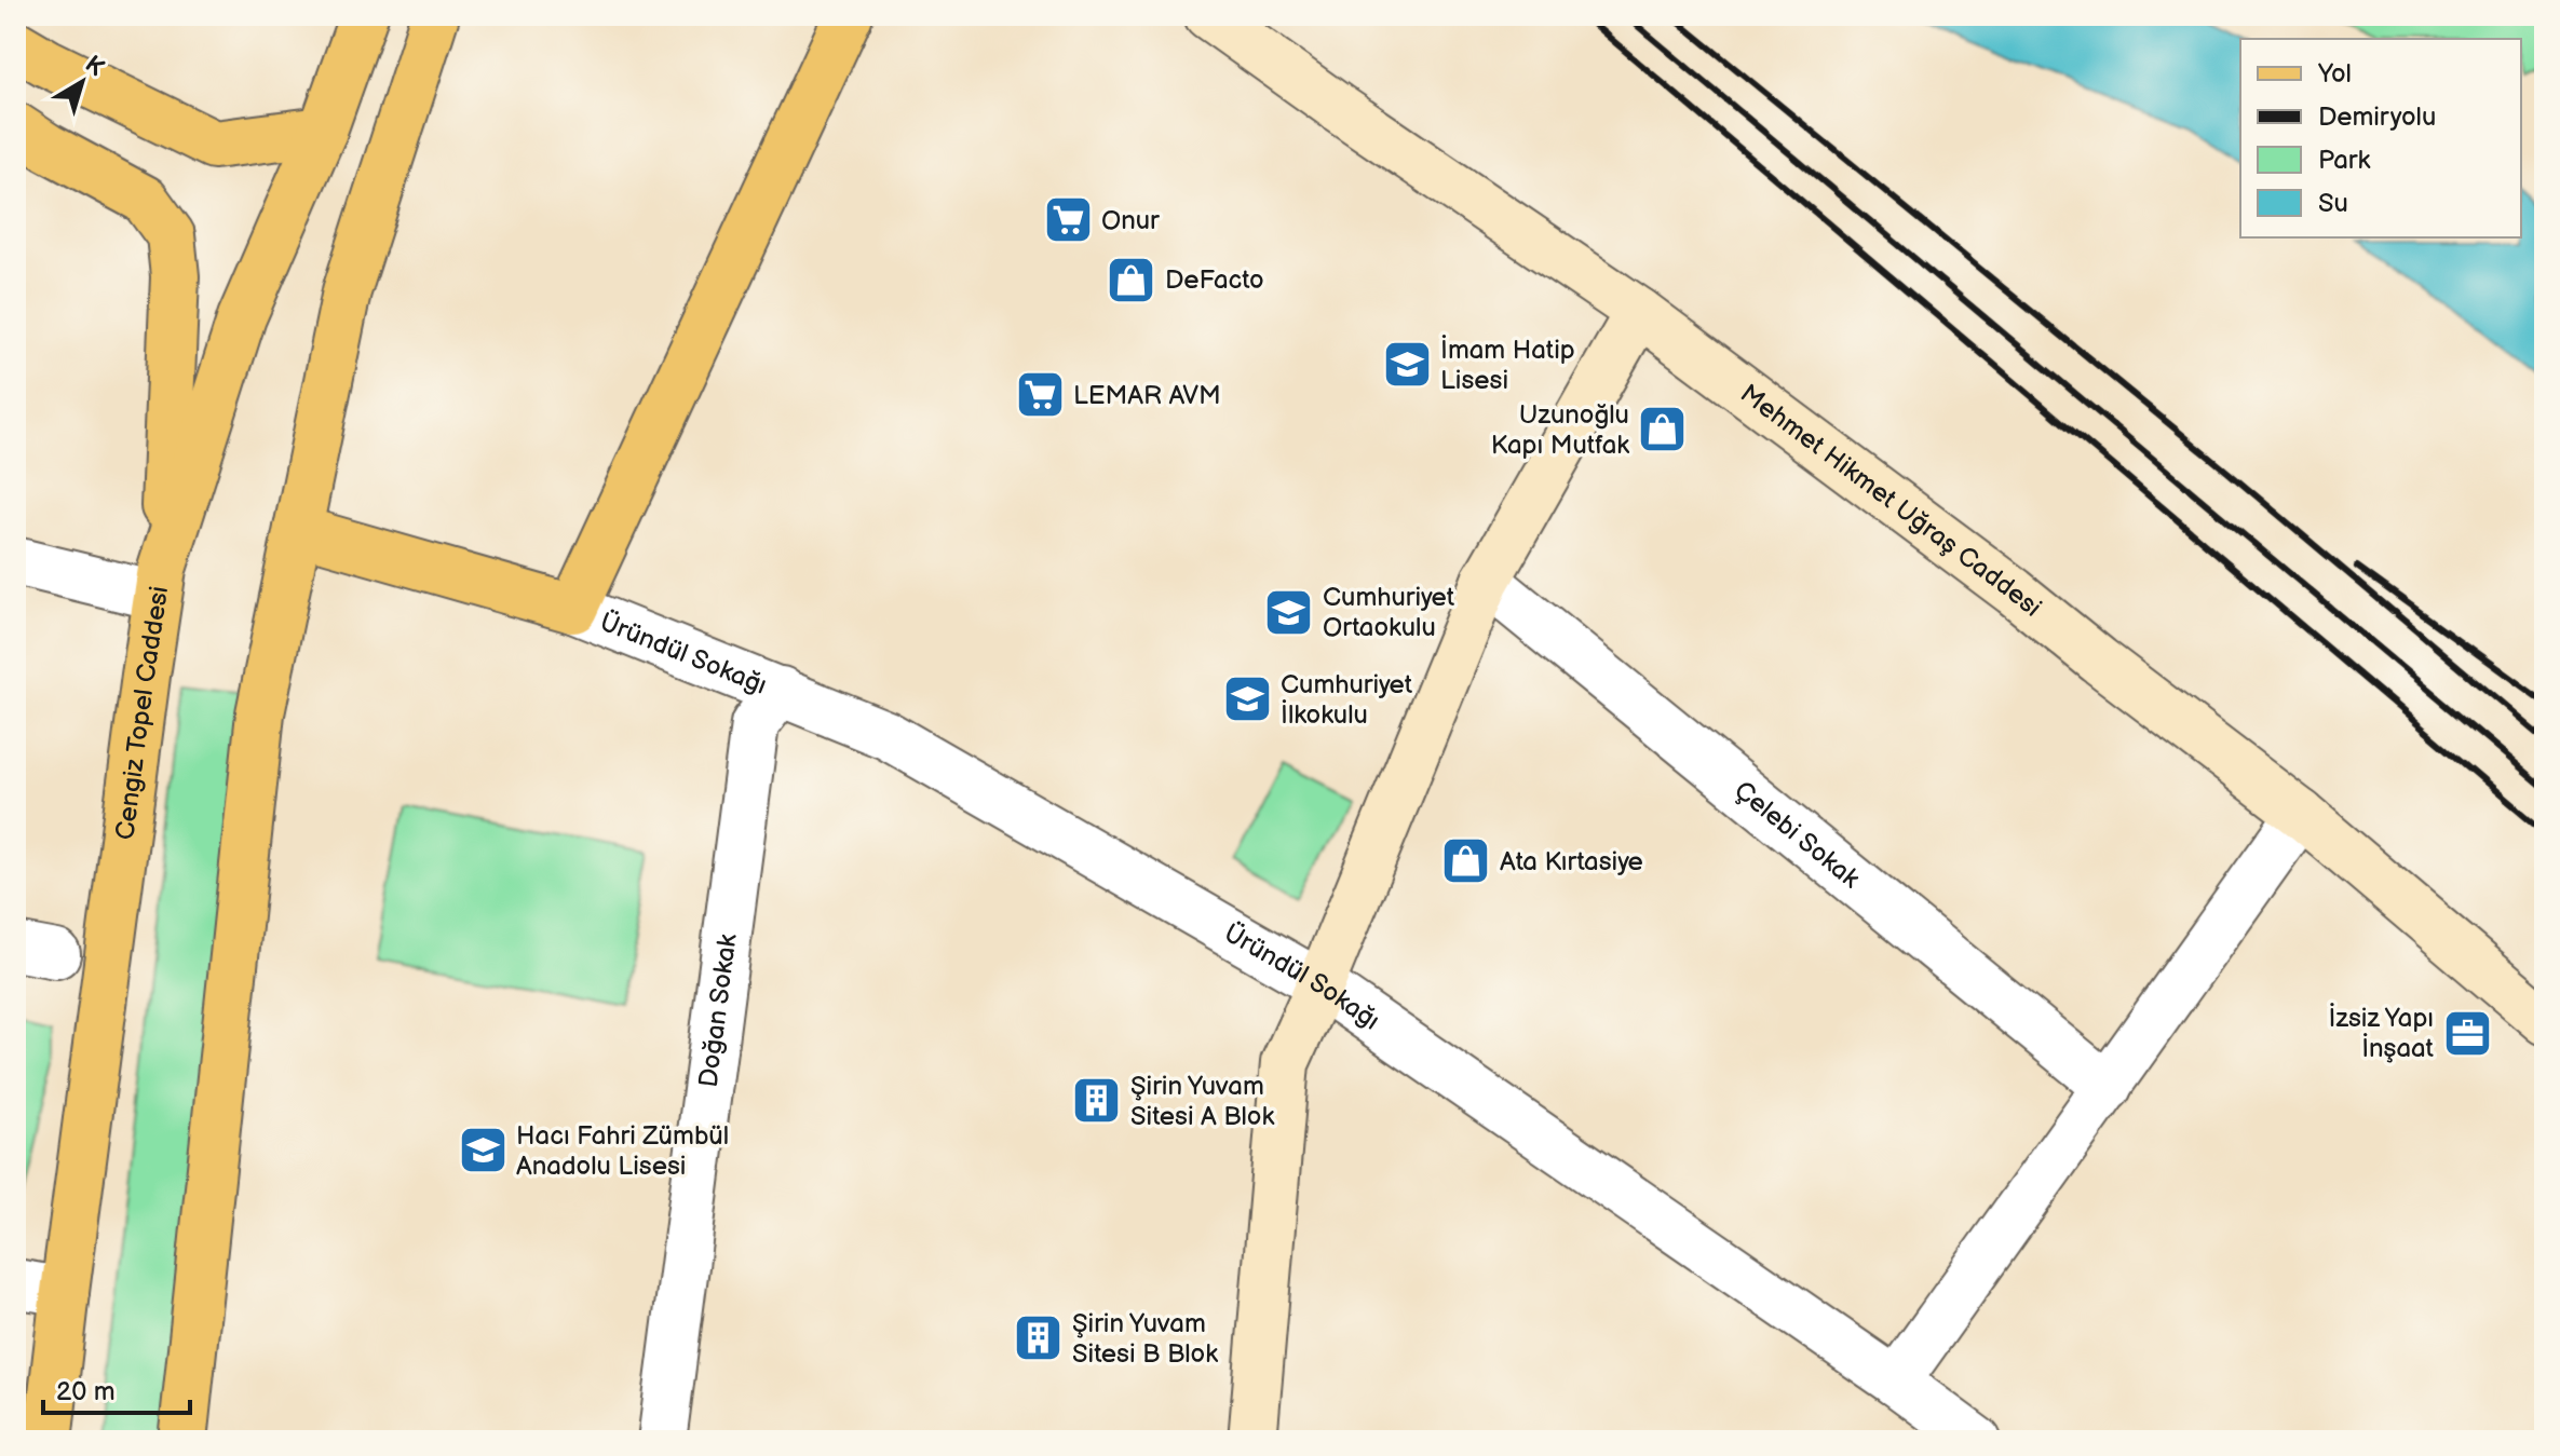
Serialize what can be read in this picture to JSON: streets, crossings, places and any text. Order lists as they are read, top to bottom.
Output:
{
  "streets": {
    "main road": ["Mehmet Hikmet Uğraş Caddesi", "Cengiz Topel Caddesi"],
    "street": ["Üründül Sokağı", "Çelebi Sokak", "Doğan Sokak"]
  },
  "crossings": [
    ["Üründül Sokağı", "Doğan Sokak"]
  ],
  "places": {
    "supermarket": ["Onur", "LEMAR AVM"],
    "shop": ["DeFacto", "Uzunoğlu Kapı Mutfak", "Ata Kırtasiye"],
    "school or university": [
      "İmam Hatip Lisesi",
      "Cumhuriyet Ortaokulu",
      "Cumhuriyet İlkokulu",
      "Hacı Fahri Zümbül Anadolu Lisesi"
    ],
    "office": ["İzsiz Yapı İnşaat"],
    "building": ["Şirin Yuvam Sitesi A Blok", "Şirin Yuvam Sitesi B Blok"]
  },
  "legend": [
    "Yol",
    "Demiryolu",
    "Park",
    "Su"
  ],
  "scale_bar": "20 m",
  "north": "top right"
}
